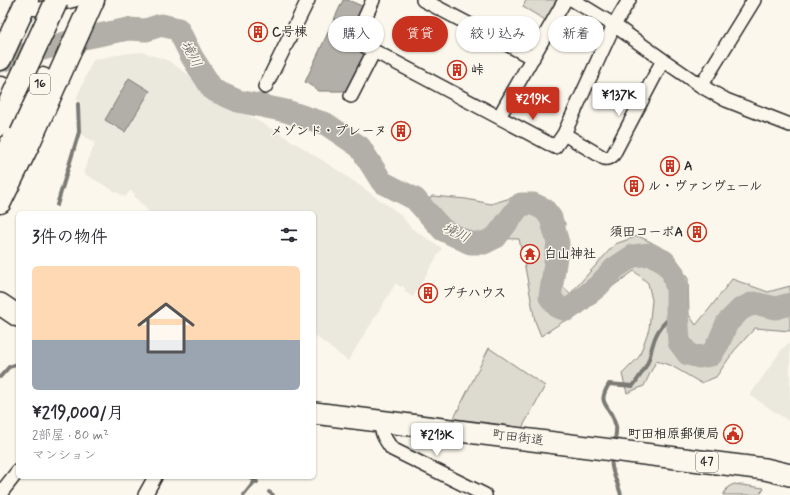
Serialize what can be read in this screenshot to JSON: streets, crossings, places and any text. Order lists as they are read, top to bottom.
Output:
{
  "streets": {
    "highway": ["16"],
    "main road": ["町田街道", "47"]
  },
  "water": ["境川"],
  "places": {
    "building": [
      "C号棟",
      "峠",
      "メゾンド・プレーヌ",
      "A",
      "ル・ヴァンヴェール",
      "須田コーポA",
      "プチハウス"
    ],
    "temple": ["白山神社"],
    "public building": ["町田相原郵便局"]
  },
  "page": {
    "chip": [
      "購入",
      "賃貸",
      "絞り込み",
      "新着"
    ],
    "price": ["¥137K", "¥219K", "¥213K"],
    "heading": "3件の物件",
    "list": [
      {
        "name": "¥219,000/月",
        "note": "2部屋 · 80 m² · マンション"
      }
    ]
  }
}
